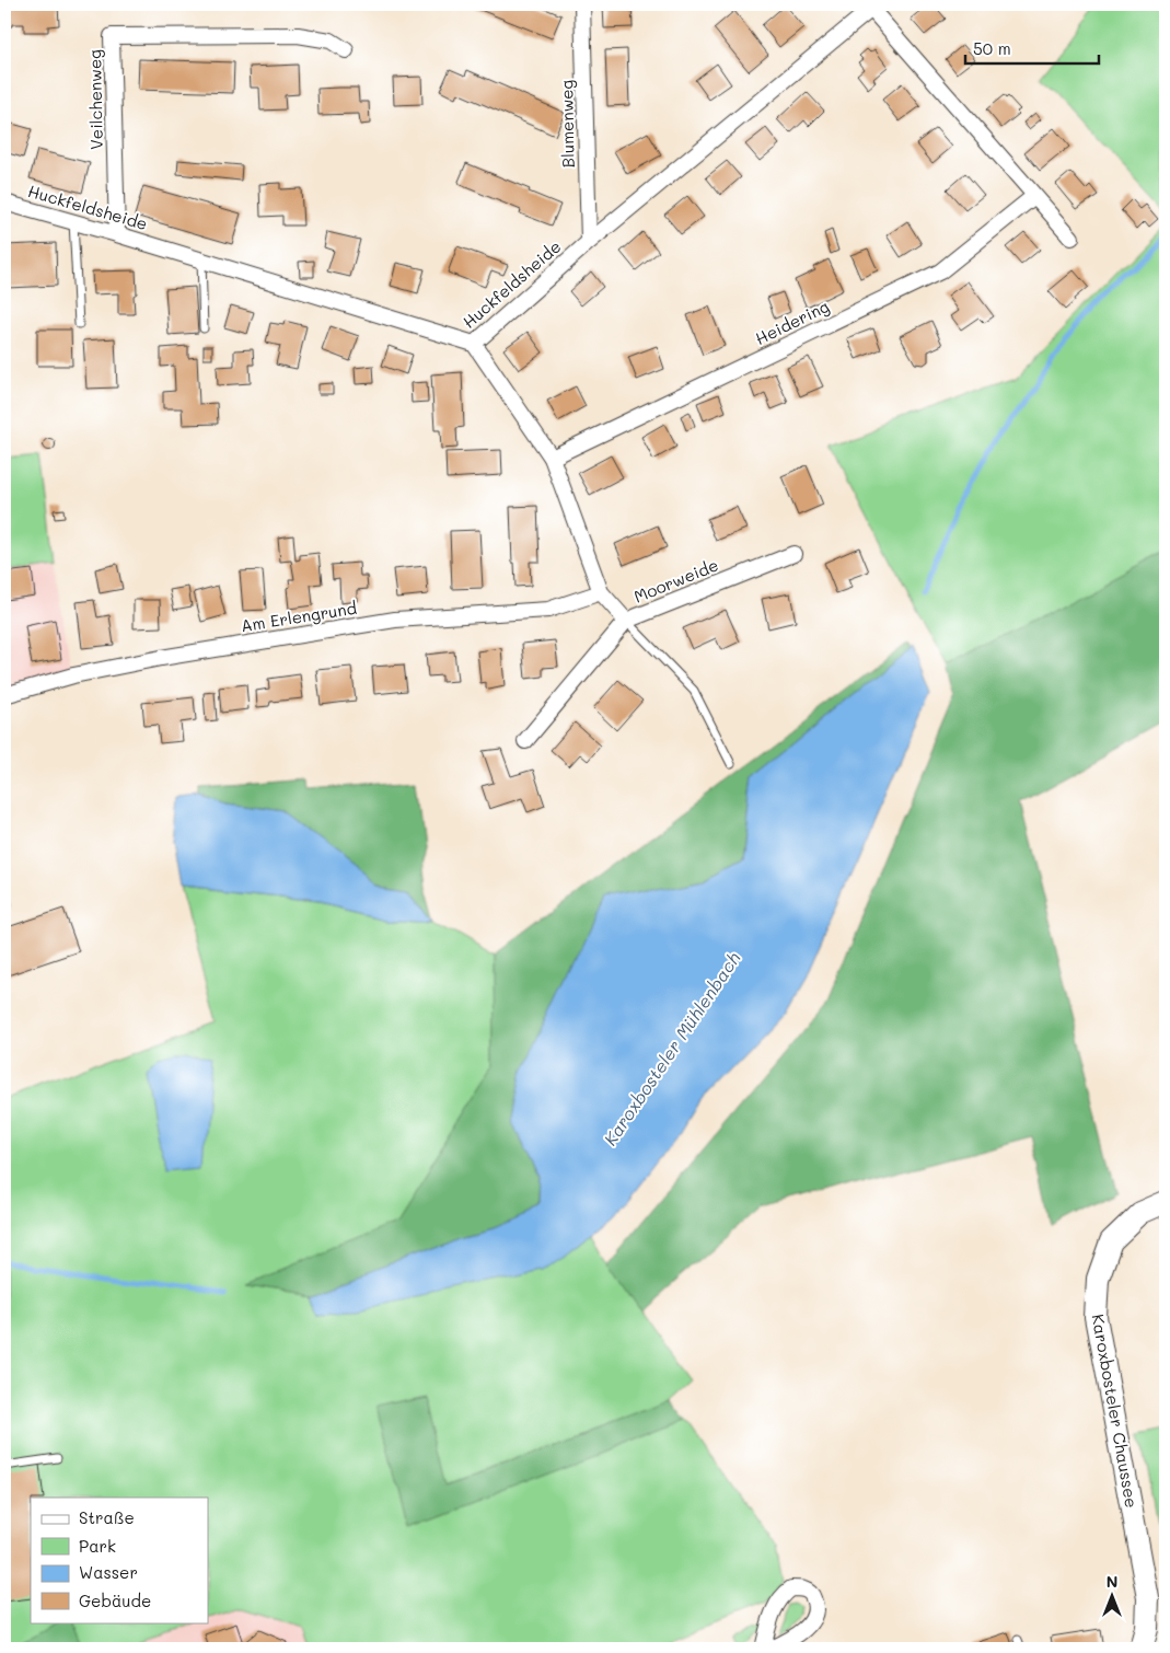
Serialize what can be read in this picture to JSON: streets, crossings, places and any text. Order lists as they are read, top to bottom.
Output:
{
  "streets": {
    "street": [
      "Veilchenweg",
      "Blumenweg",
      "Huckfeldsheide",
      "Heidering",
      "Moorweide",
      "Am Erlengrund",
      "Karoxbosteler Chaussee"
    ]
  },
  "crossings": [
    ["Veilchenweg", "Huckfeldsheide"],
    ["Blumenweg", "Huckfeldsheide"]
  ],
  "water": ["Karoxbosteler Mühlenbach"],
  "legend": [
    "Straße",
    "Park",
    "Wasser",
    "Gebäude"
  ],
  "scale_bar": "50 m",
  "north": "top"
}
